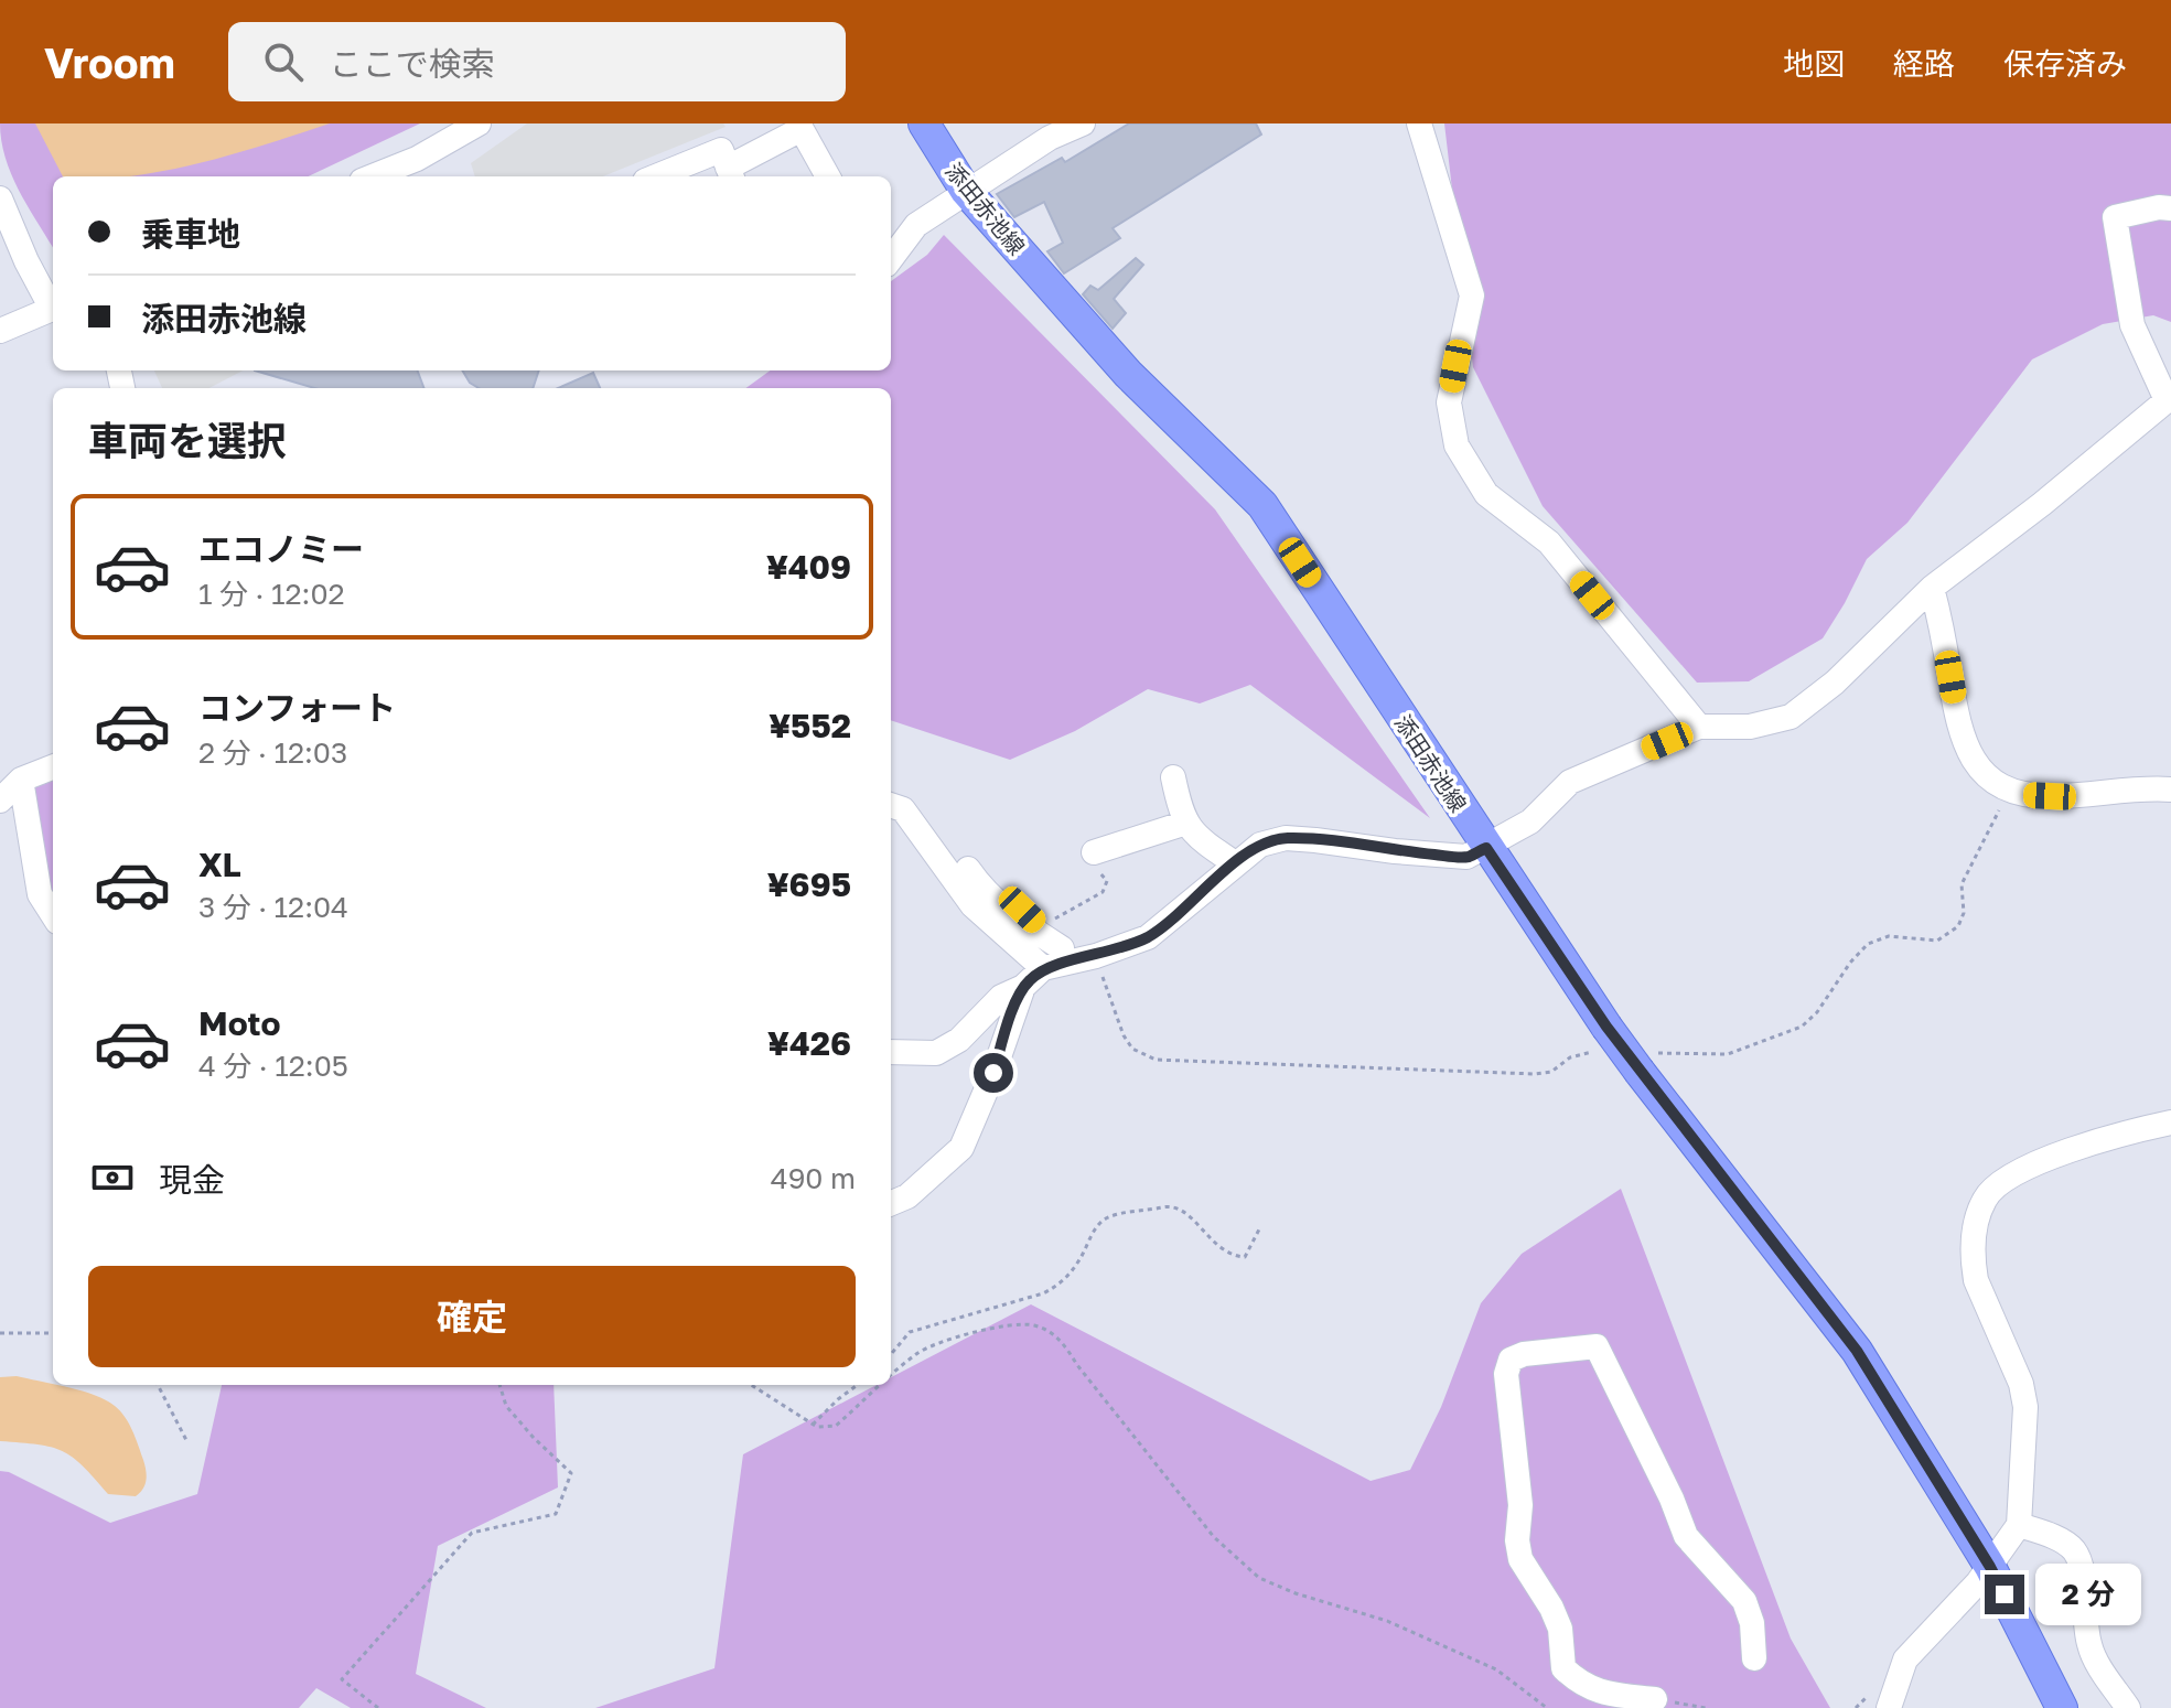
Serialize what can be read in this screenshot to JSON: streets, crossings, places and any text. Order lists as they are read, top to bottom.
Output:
{
  "streets": {
    "main road": ["添田赤池線"]
  },
  "page": {
    "header": "Vroom",
    "search": "ここで検索",
    "nav": ["地図", "経路", "保存済み"],
    "banner": ["乗車地", "添田赤池線"],
    "heading": "車両を選択",
    "list": [
      {
        "name": "エコノミー",
        "note": "1 分 · 12:02",
        "value": "¥409"
      },
      {
        "name": "コンフォート",
        "note": "2 分 · 12:03",
        "value": "¥552"
      },
      {
        "name": "XL",
        "note": "3 分 · 12:04",
        "value": "¥695"
      },
      {
        "name": "Moto",
        "note": "4 分 · 12:05",
        "value": "¥426"
      }
    ],
    "pay": ["現金", "490 m"],
    "buttons": "確定",
    "bubble": "2 分"
  }
}
